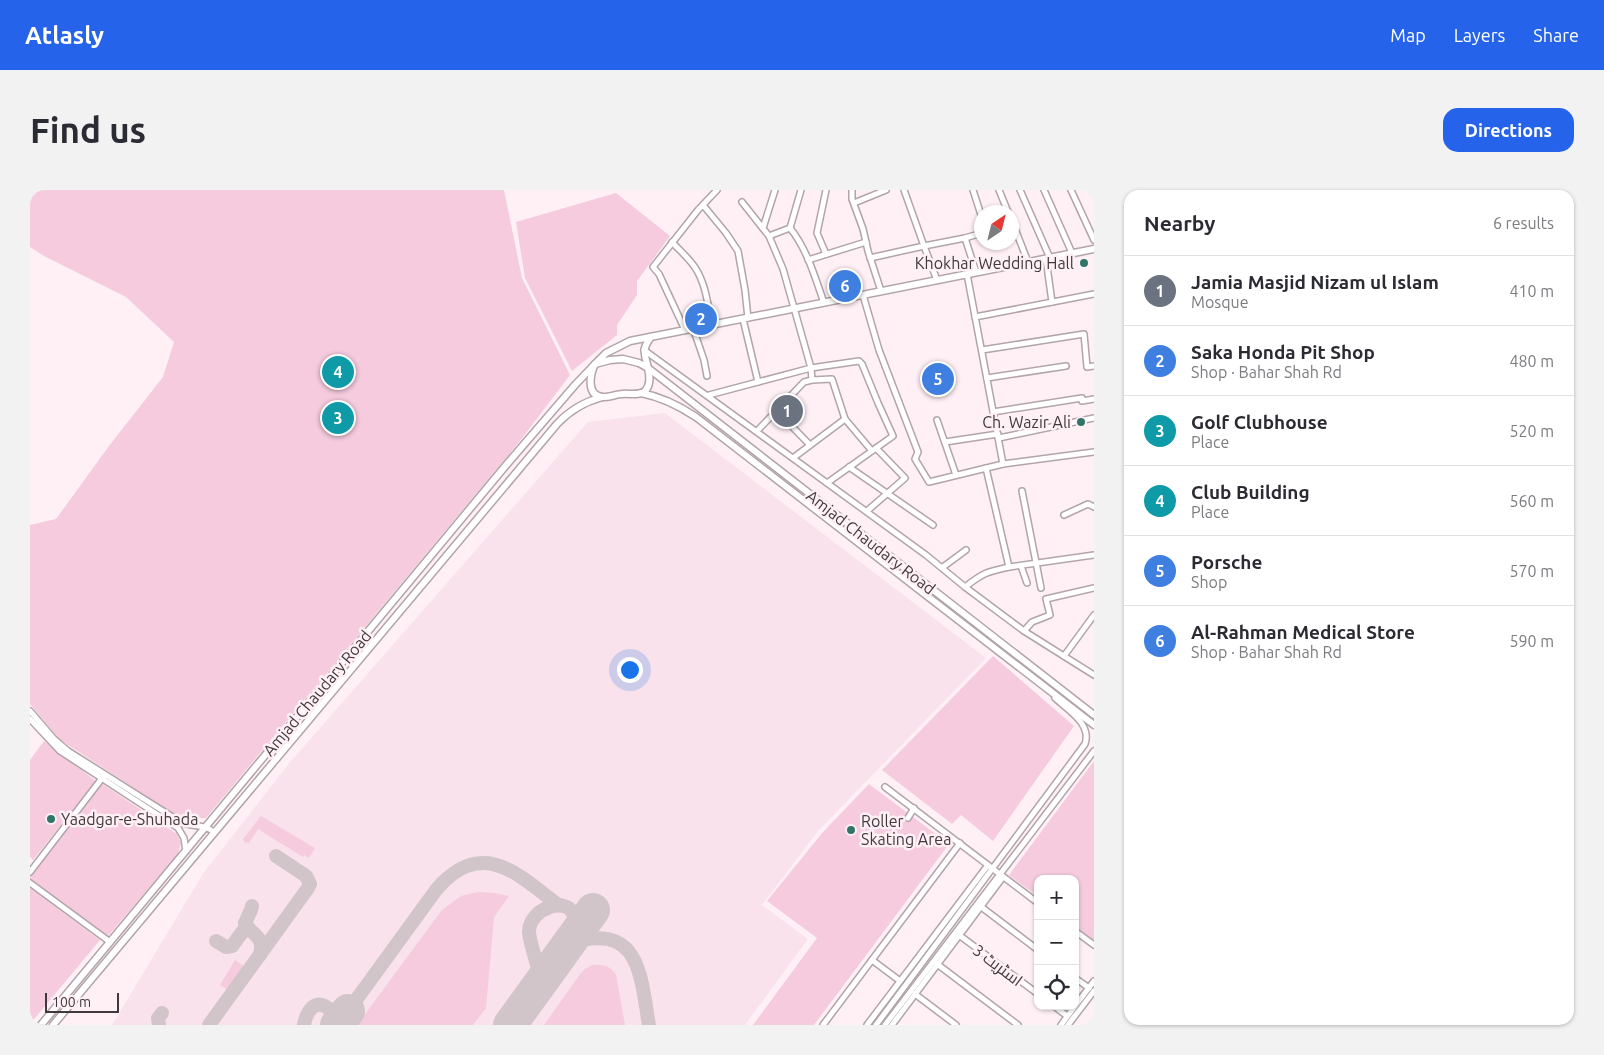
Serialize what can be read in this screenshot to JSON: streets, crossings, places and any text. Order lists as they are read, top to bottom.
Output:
{
  "streets": {
    "main road": ["Amjad Chaudary Road"],
    "street": ["اسٹریٹ 3"]
  },
  "places": [
    "Khokhar Wedding Hall",
    "Ch. Wazir Ali",
    "Yaadgar-e-Shuhada",
    "Roller Skating Area"
  ],
  "scale_bar": "100 m",
  "north": "top right",
  "page": {
    "header": "Atlasly",
    "nav": ["Map", "Layers", "Share"],
    "buttons": "Directions",
    "title": "Find us",
    "heading": ["Nearby", "6 results"],
    "list": [
      {
        "mark": "1",
        "name": "Jamia Masjid Nizam ul Islam",
        "note": "Mosque",
        "value": "410 m"
      },
      {
        "mark": "2",
        "name": "Saka Honda Pit Shop",
        "note": "Shop · Bahar Shah Rd",
        "value": "480 m"
      },
      {
        "mark": "3",
        "name": "Golf Clubhouse",
        "note": "Place",
        "value": "520 m"
      },
      {
        "mark": "4",
        "name": "Club Building",
        "note": "Place",
        "value": "560 m"
      },
      {
        "mark": "5",
        "name": "Porsche",
        "note": "Shop",
        "value": "570 m"
      },
      {
        "mark": "6",
        "name": "Al-Rahman Medical Store",
        "note": "Shop · Bahar Shah Rd",
        "value": "590 m"
      }
    ],
    "pins": [
      "6",
      "2",
      "4",
      "5",
      "1",
      "3"
    ],
    "map_buttons": ["+", "−"],
    "scale": "100 m"
  }
}
